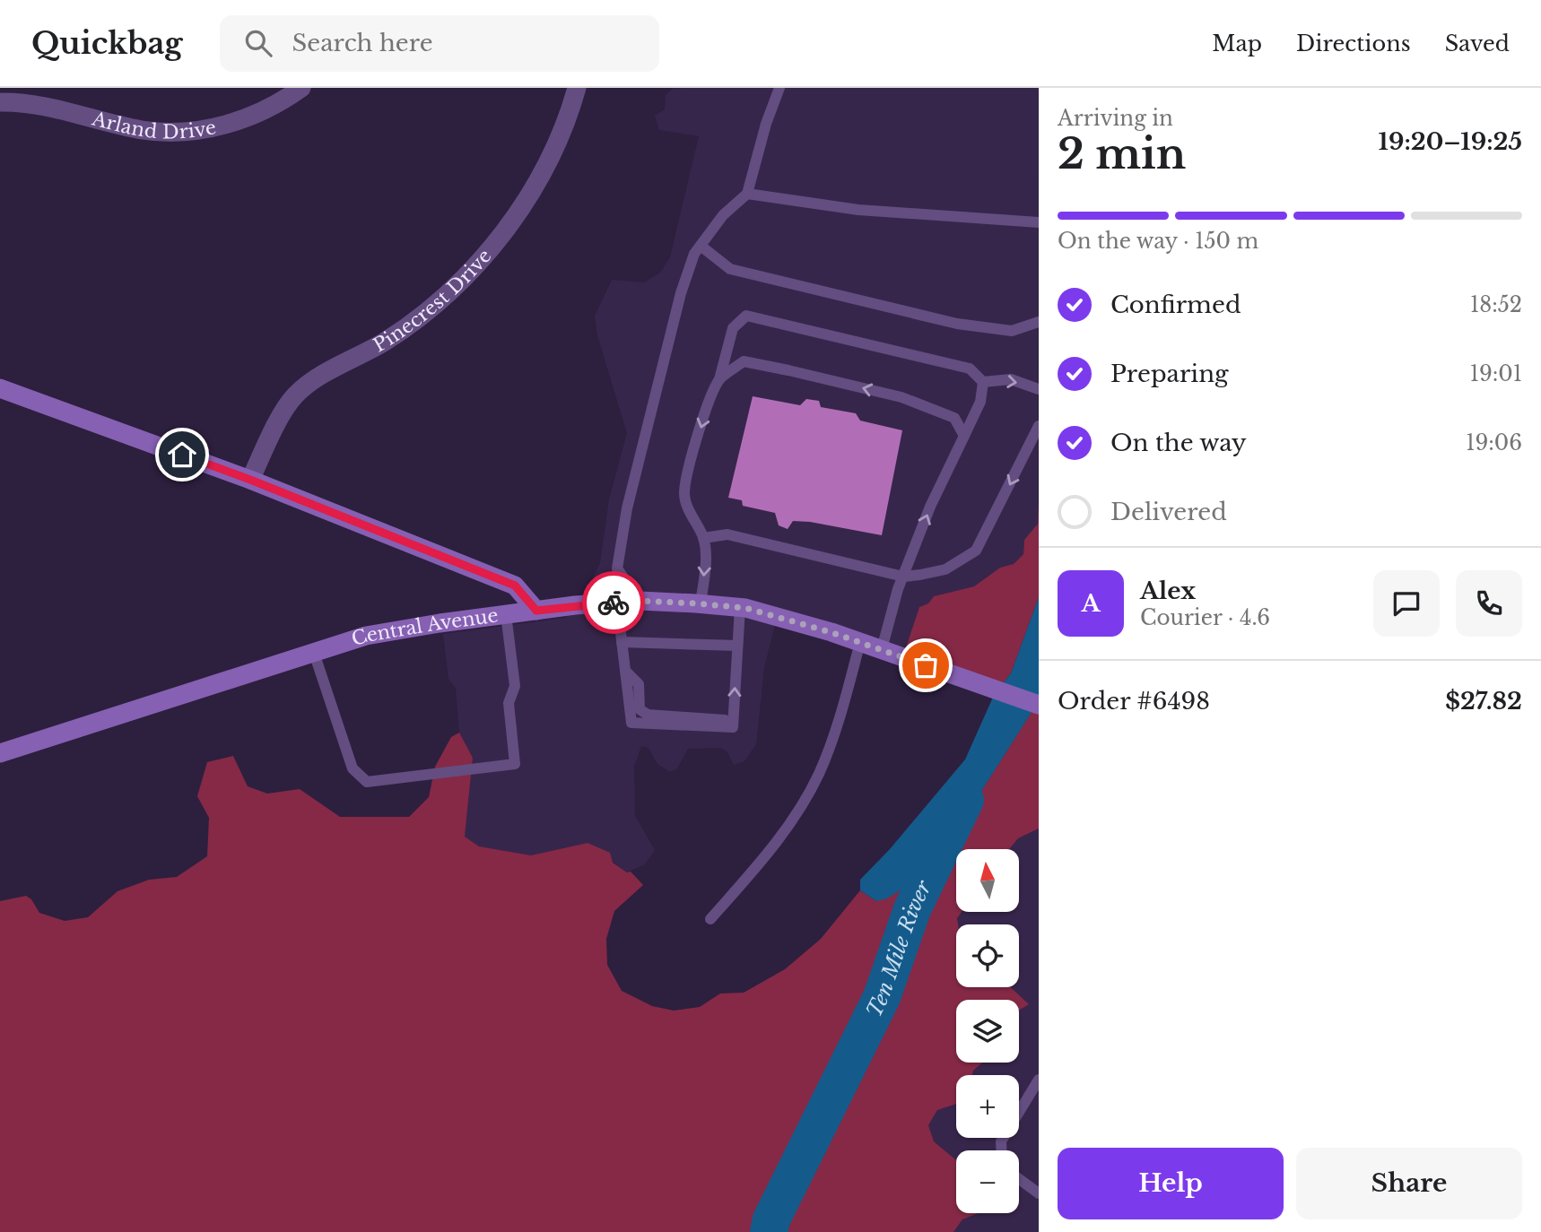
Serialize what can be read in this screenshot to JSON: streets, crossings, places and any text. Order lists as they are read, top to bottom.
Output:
{
  "streets": {
    "main road": ["Central Avenue"],
    "street": ["Arland Drive", "Pinecrest Drive"]
  },
  "water": ["Ten Mile River"],
  "north": "top",
  "page": {
    "header": "Quickbag",
    "search": "Search here",
    "nav": ["Map", "Directions", "Saved"],
    "heading": ["2 min", "Arriving in", "19:20–19:25"],
    "panel": [
      "Alex",
      "Courier · 4.6",
      "Order #6498",
      "$27.82"
    ],
    "bar": "On the way · 150 m",
    "list": [
      ["Confirmed", "18:52"],
      ["Preparing", "19:01"],
      ["On the way", "19:06"],
      "Delivered"
    ],
    "round": "A",
    "map_buttons": ["+", "−"],
    "buttons": ["Help", "Share"]
  }
}
